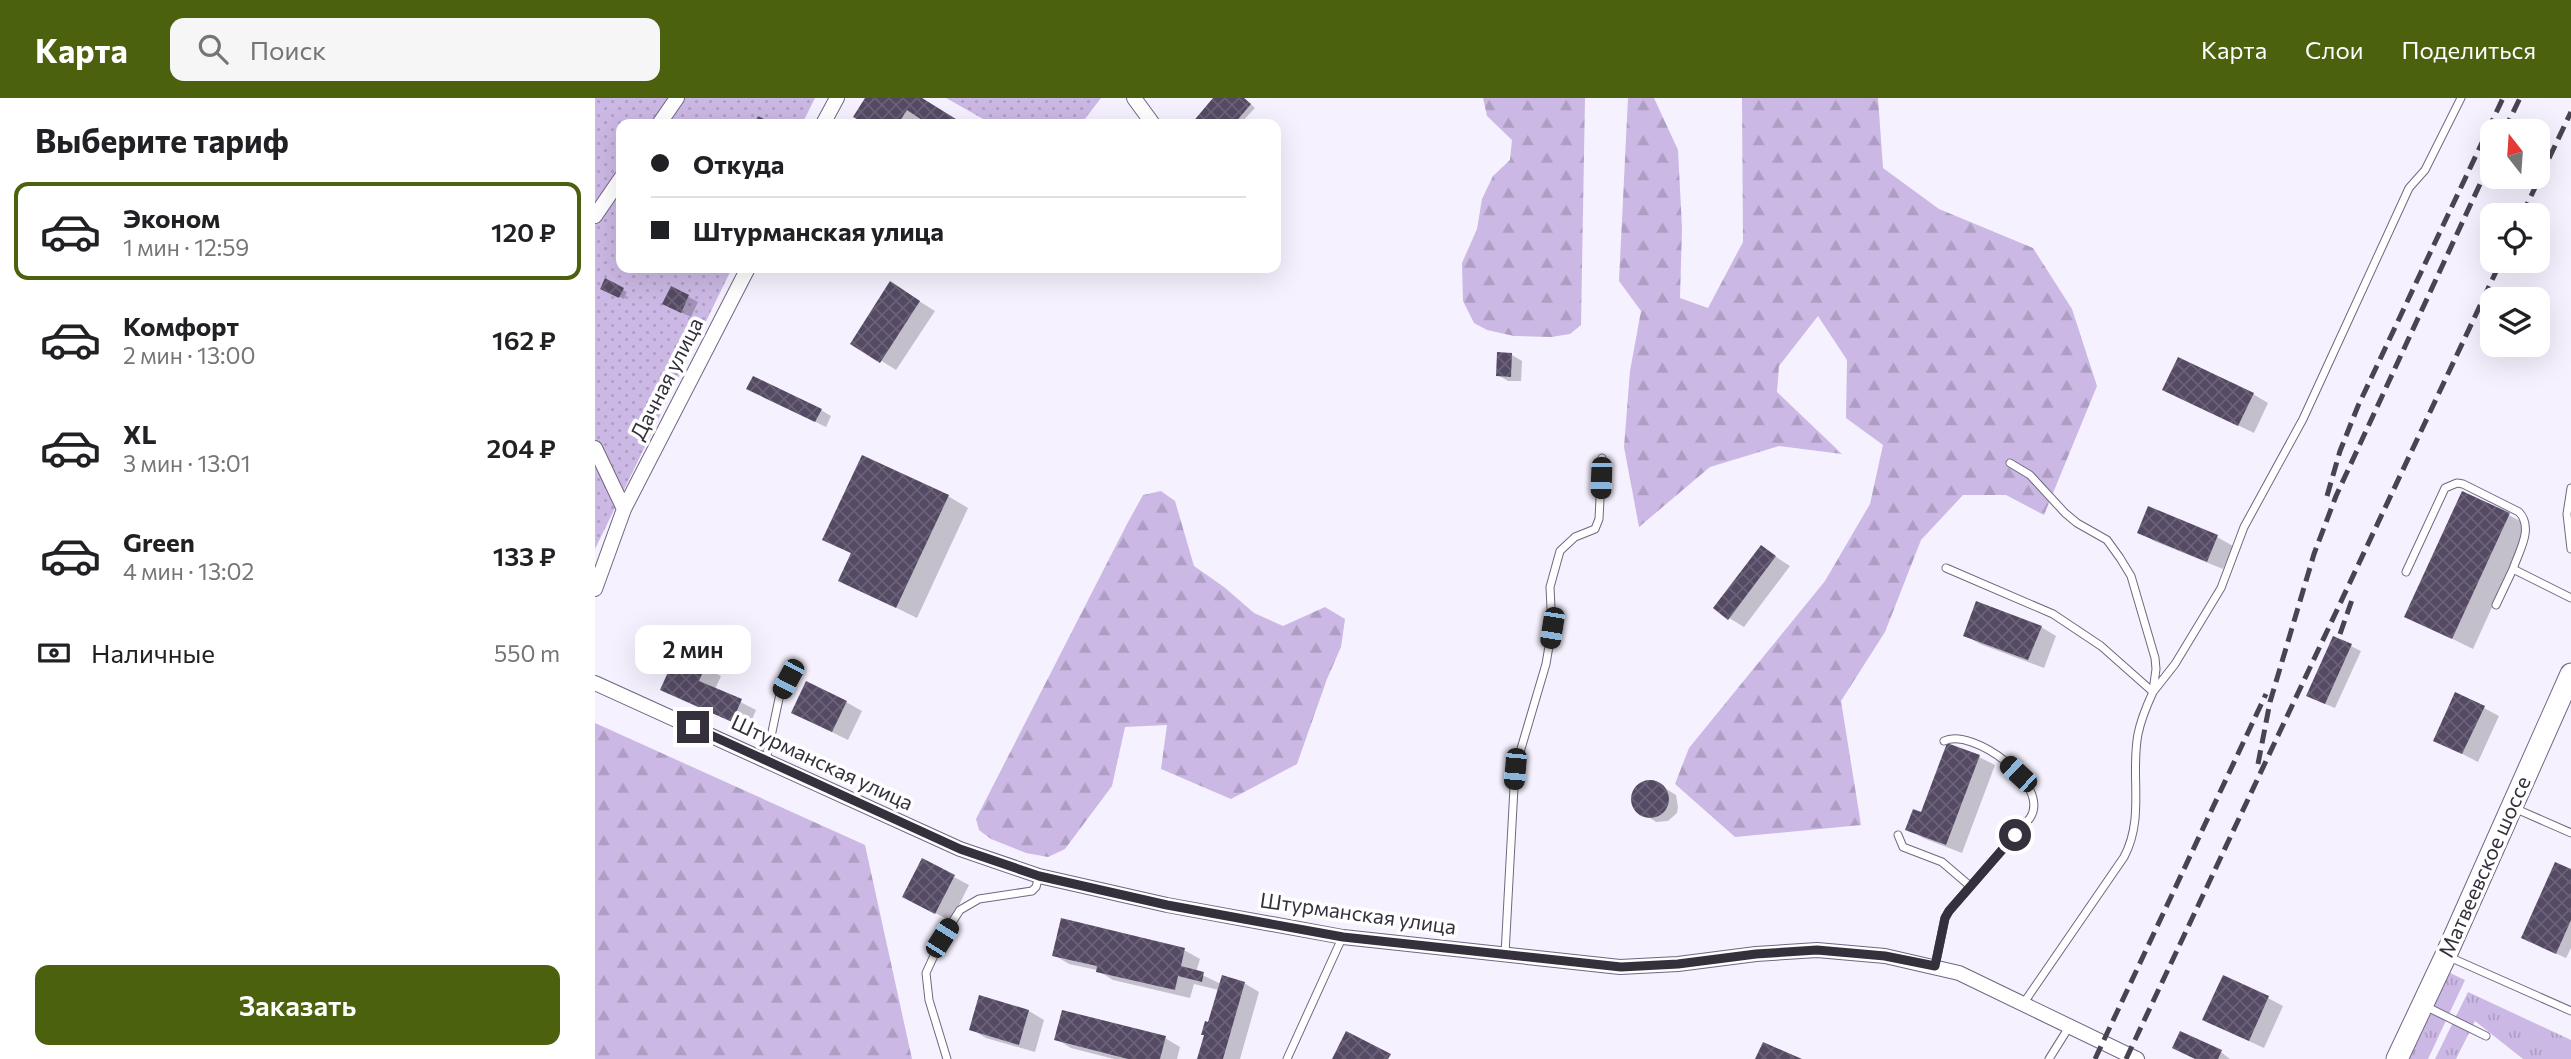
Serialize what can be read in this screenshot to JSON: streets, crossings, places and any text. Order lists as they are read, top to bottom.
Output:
{
  "streets": {
    "main road": ["Матвеевское шоссе"],
    "street": ["Дачная улица", "Штурманская улица"]
  },
  "north": "top",
  "page": {
    "header": "Карта",
    "search": "Поиск",
    "nav": ["Карта", "Слои", "Поделиться"],
    "heading": "Выберите тариф",
    "banner": ["Откуда", "Штурманская улица"],
    "list": [
      {
        "name": "Эконом",
        "note": "1 мин · 12:59",
        "value": "120 ₽"
      },
      {
        "name": "Комфорт",
        "note": "2 мин · 13:00",
        "value": "162 ₽"
      },
      {
        "name": "XL",
        "note": "3 мин · 13:01",
        "value": "204 ₽"
      },
      {
        "name": "Green",
        "note": "4 мин · 13:02",
        "value": "133 ₽"
      }
    ],
    "pay": ["Наличные", "550 m"],
    "bubble": "2 мин",
    "buttons": "Заказать"
  }
}
